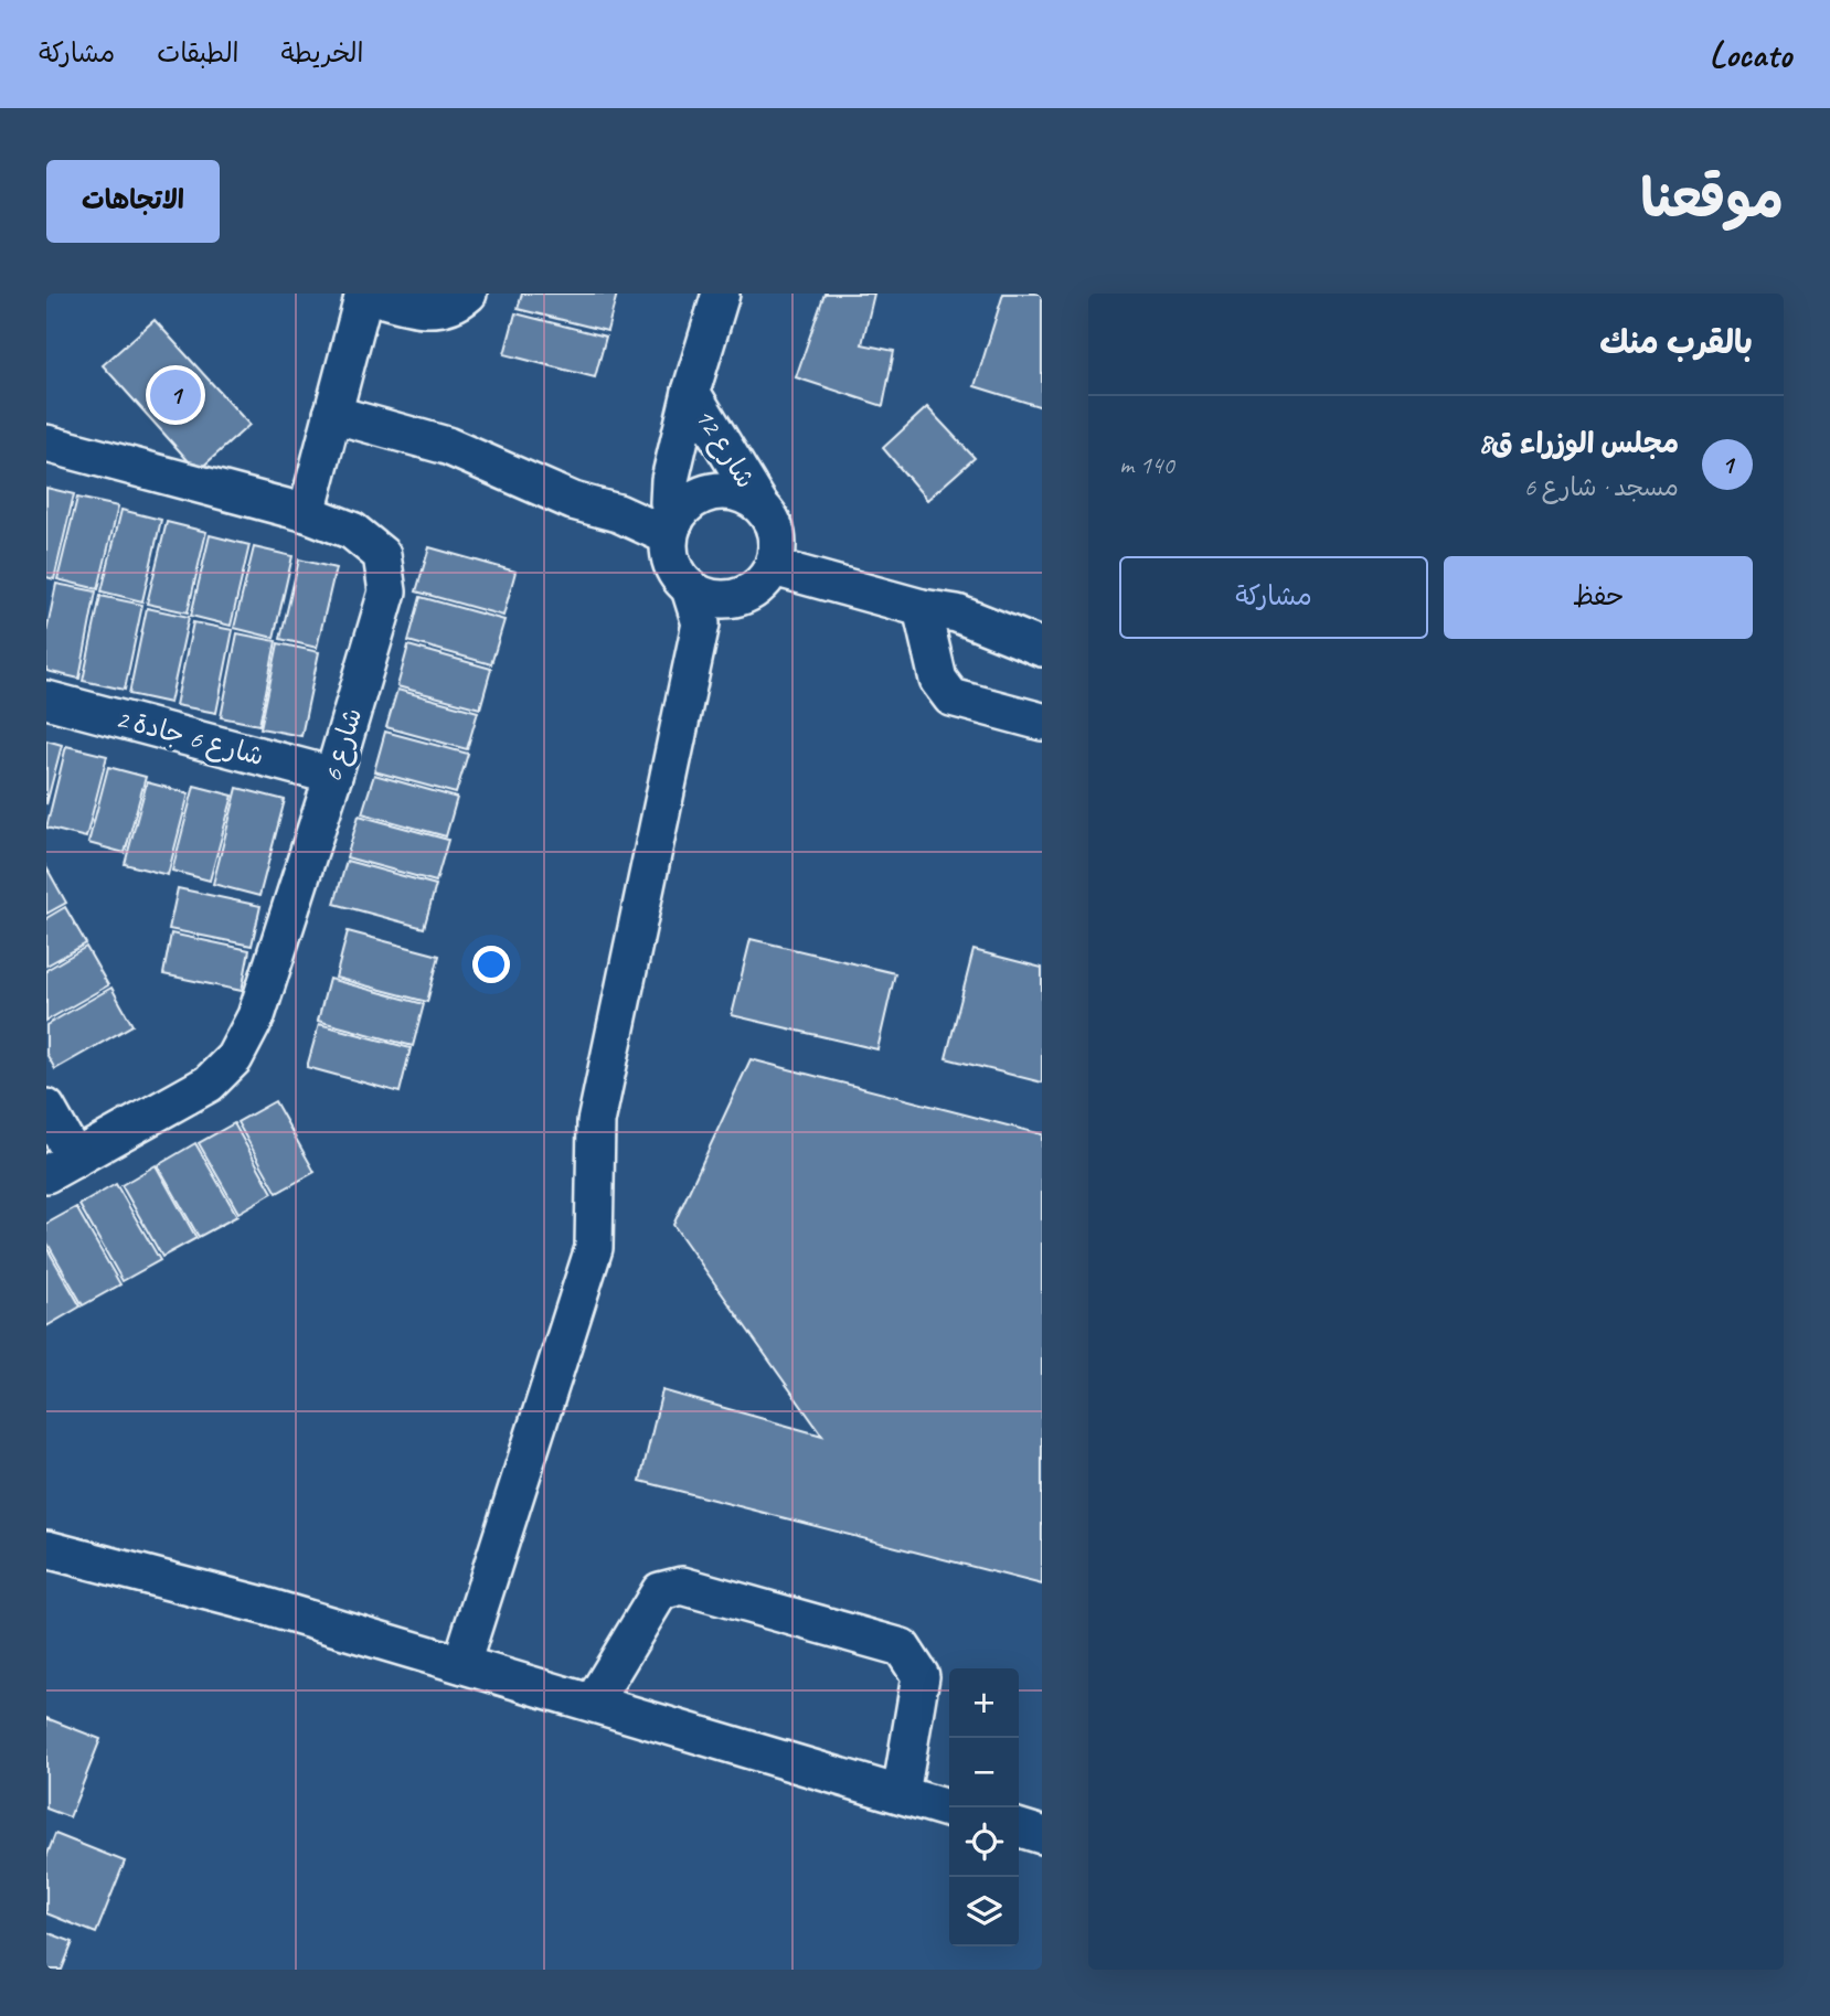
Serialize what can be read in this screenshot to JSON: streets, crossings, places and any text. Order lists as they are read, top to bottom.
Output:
{
  "streets": {
    "street": ["شارع 12", "شارع 6 جادة 2", "شارع 6"]
  },
  "crossings": [
    ["شارع 6 جادة 2", "شارع 6"]
  ],
  "page": {
    "header": "Locato",
    "nav": ["الخريطة", "الطبقات", "مشاركة"],
    "title": "موقعنا",
    "buttons": [
      "الاتجاهات",
      ["حفظ", "مشاركة"]
    ],
    "heading": "بالقرب منك",
    "pins": "1",
    "list": [
      {
        "mark": "1",
        "name": "مجلس الوزراء ق8",
        "note": "مسجد · شارع 6",
        "value": "140 m"
      }
    ],
    "map_buttons": ["+", "−"]
  }
}
